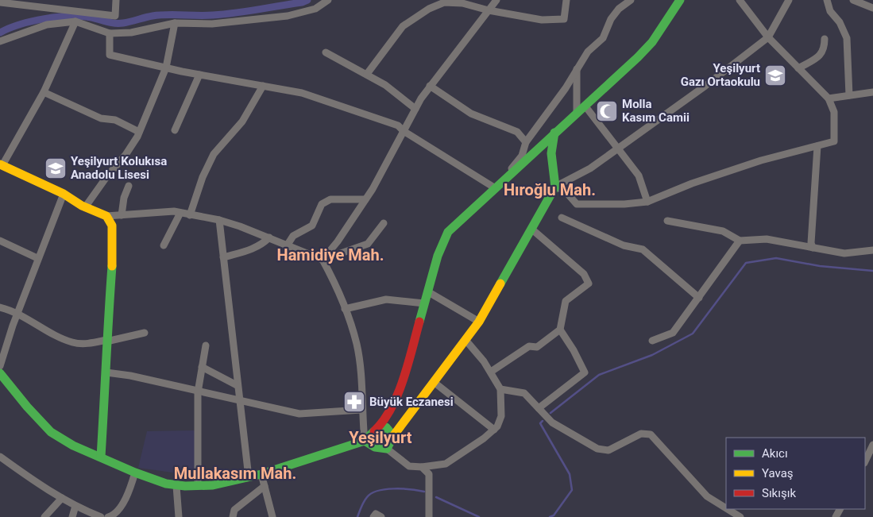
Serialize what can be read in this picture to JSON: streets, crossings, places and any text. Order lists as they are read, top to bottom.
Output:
{
  "districts": [
    "Hıroğlu Mah.",
    "Hamidiye Mah.",
    "Yeşilyurt",
    "Mullakasım Mah."
  ],
  "places": {
    "school or university": ["Yeşilyurt Gazı Ortaokulu", "Yeşilyurt Kolukısa Anadolu Lisesi"],
    "mosque": ["Molla Kasım Camii"],
    "pharmacy": ["Büyük Eczanesi"]
  },
  "legend": ["Akıcı", "Yavaş", "Sıkışık"]
}
